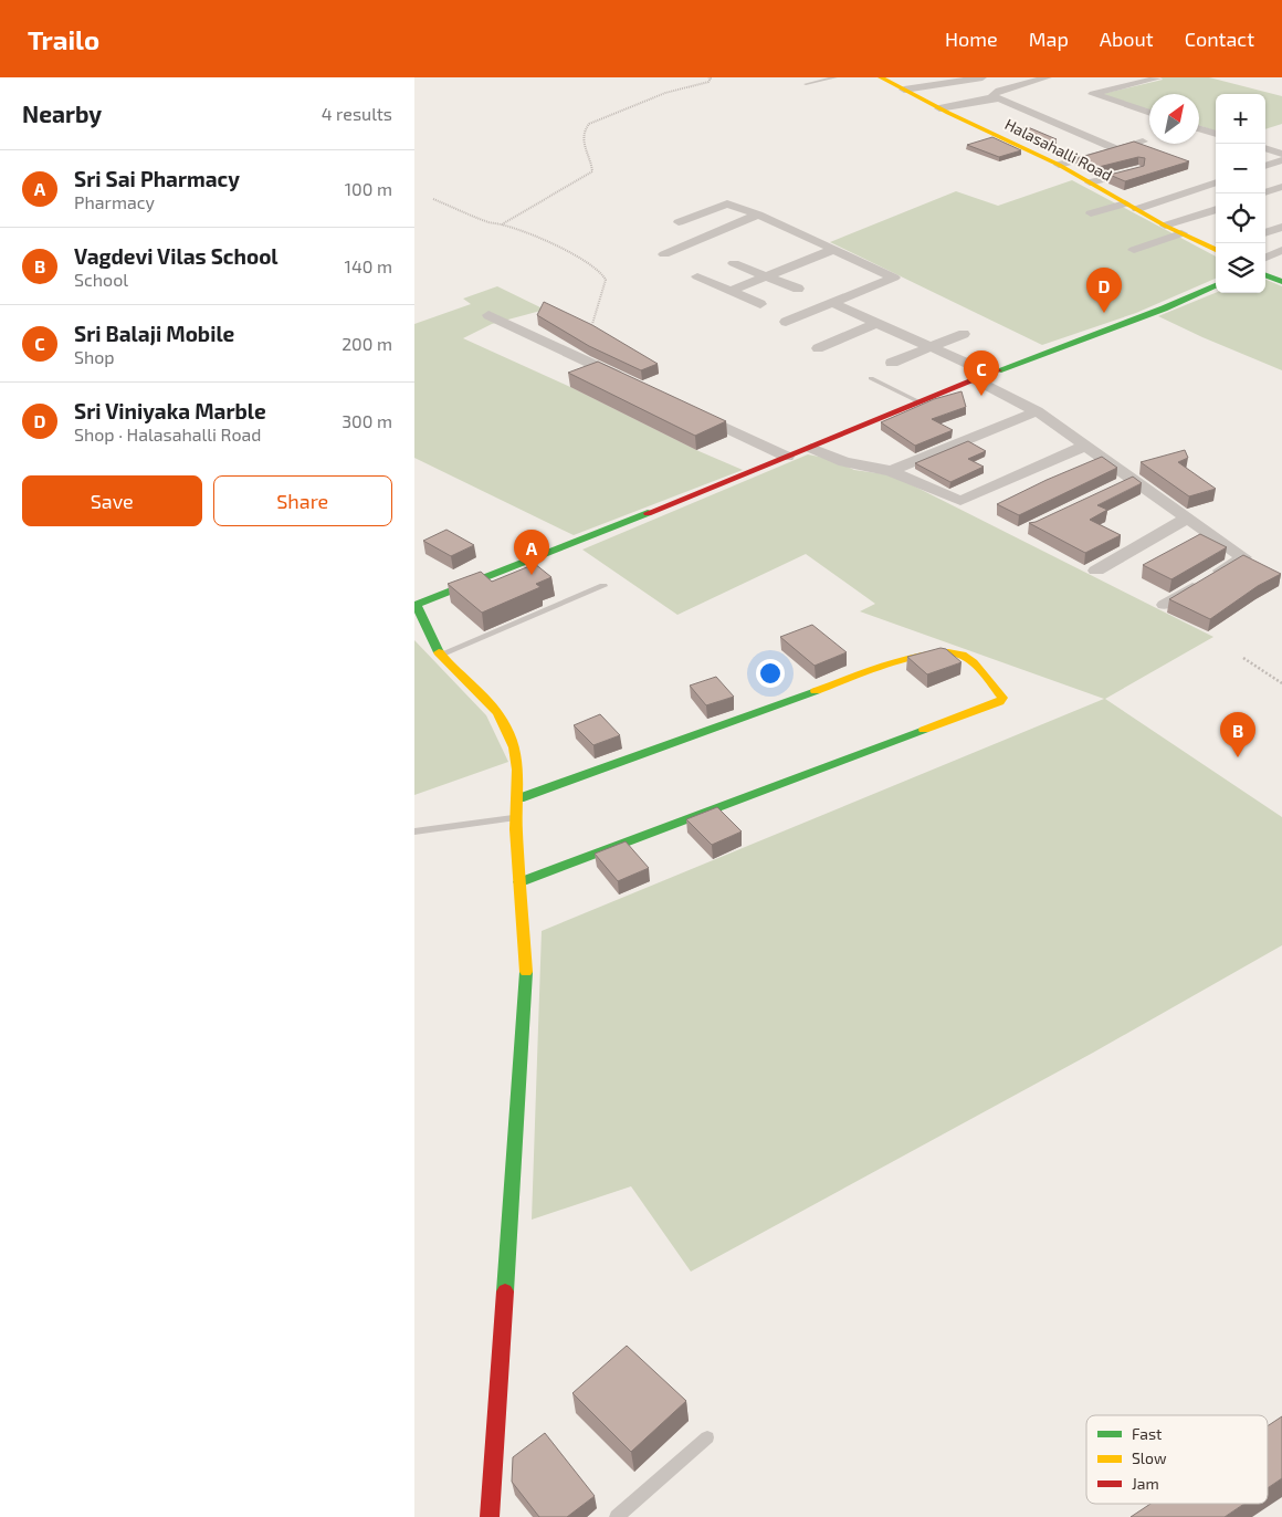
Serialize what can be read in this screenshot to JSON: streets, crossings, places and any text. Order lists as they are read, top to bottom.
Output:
{
  "streets": {
    "street": ["Halasahalli Road"]
  },
  "legend": ["Fast", "Slow", "Jam"],
  "north": "top right",
  "page": {
    "header": "Trailo",
    "nav": [
      "Home",
      "Map",
      "About",
      "Contact"
    ],
    "heading": ["Nearby", "4 results"],
    "map_buttons": ["+", "−"],
    "list": [
      {
        "mark": "A",
        "name": "Sri Sai Pharmacy",
        "note": "Pharmacy",
        "value": "100 m"
      },
      {
        "mark": "B",
        "name": "Vagdevi Vilas School",
        "note": "School",
        "value": "140 m"
      },
      {
        "mark": "C",
        "name": "Sri Balaji Mobile",
        "note": "Shop",
        "value": "200 m"
      },
      {
        "mark": "D",
        "name": "Sri Viniyaka Marble",
        "note": "Shop · Halasahalli Road",
        "value": "300 m"
      }
    ],
    "pins": [
      "D",
      "C",
      "A",
      "B"
    ],
    "buttons": ["Save", "Share"]
  }
}
